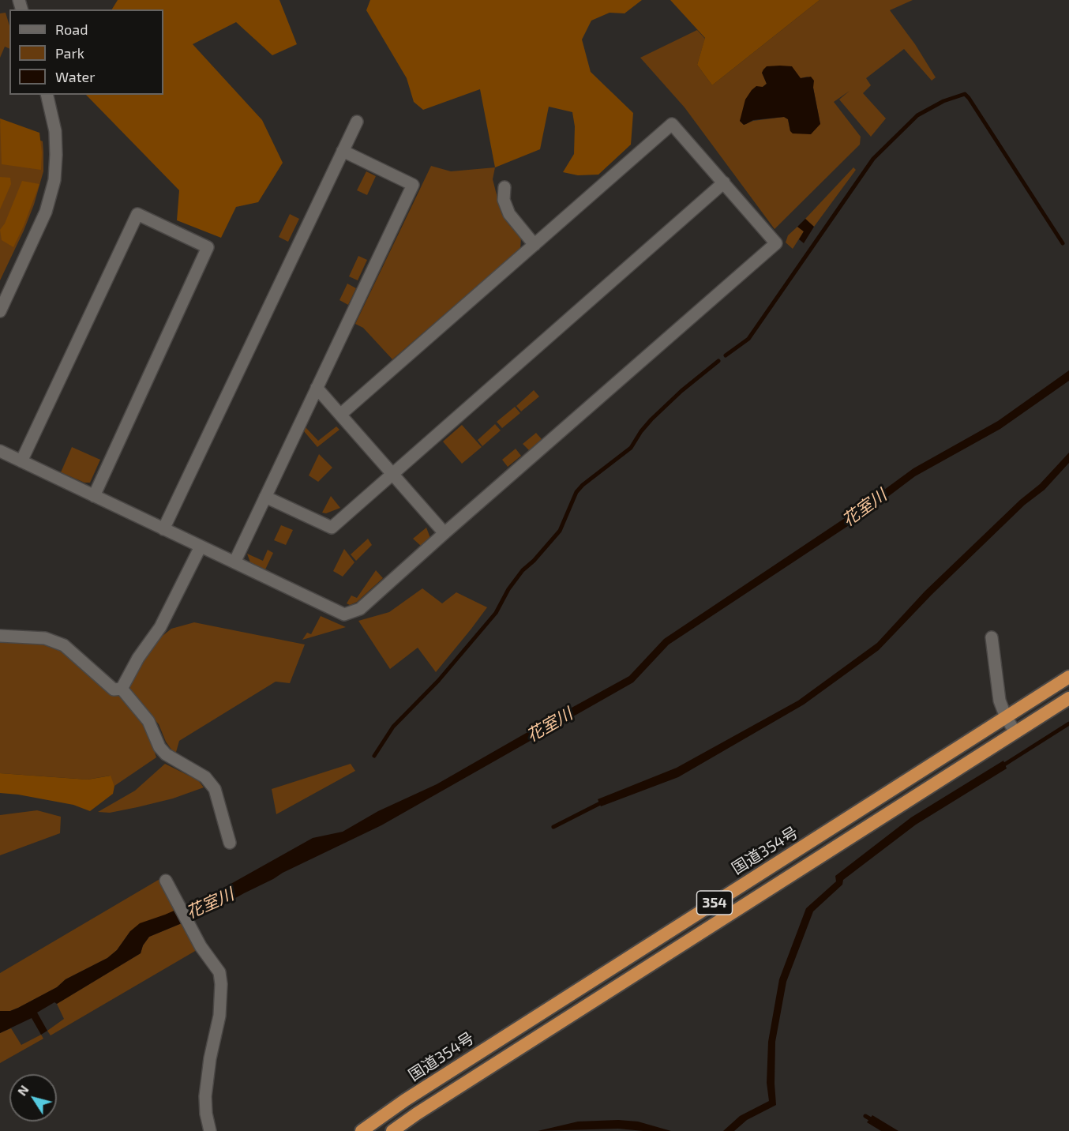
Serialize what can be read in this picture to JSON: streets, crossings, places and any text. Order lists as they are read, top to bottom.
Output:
{
  "streets": {
    "highway": ["国道354号", "354"]
  },
  "water": ["花室川"],
  "legend": ["Road", "Park", "Water"],
  "north": "top left"
}
